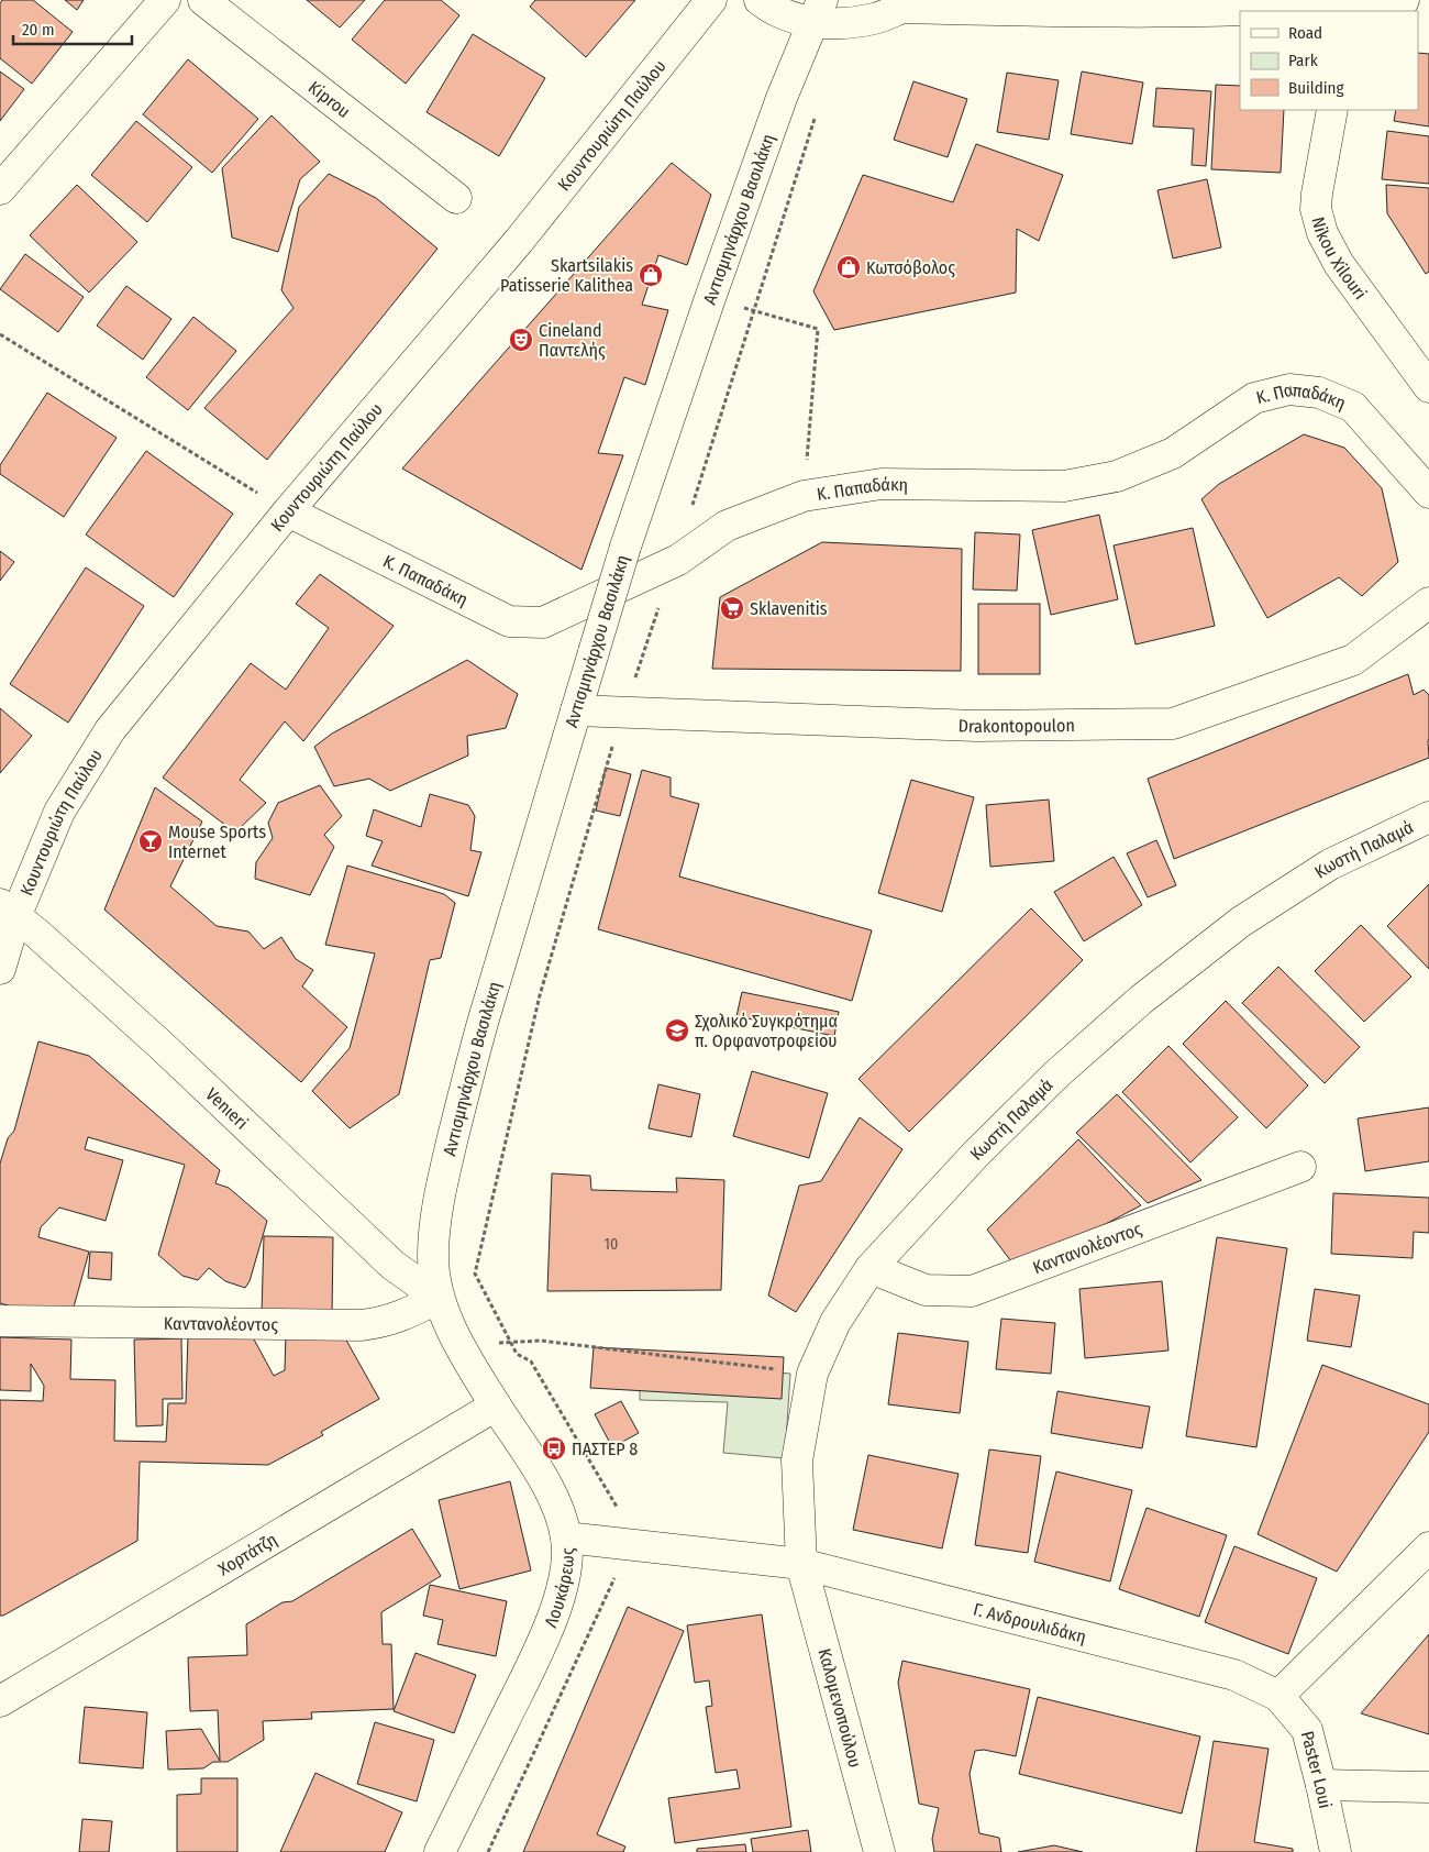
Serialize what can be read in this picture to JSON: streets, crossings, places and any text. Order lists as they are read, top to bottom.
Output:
{
  "streets": {
    "street": [
      "Kiprou",
      "Κουντουριώτη Παύλου",
      "Αντισμηνάρχου Βασιλάκη",
      "Nikou Xilouri",
      "Κ. Παπαδάκη",
      "Drakontopoulon",
      "Κωστή Παλαμά",
      "Venιeri",
      "Καντανολέοντος",
      "Χορτάτζη",
      "Λουκάρεως",
      "Γ. Ανδρουλιδάκη",
      "Καλομενοπούλου",
      "Paster Loui"
    ]
  },
  "crossings": [
    ["Κουντουριώτη Παύλου", "Κ. Παπαδάκη"],
    ["Κουντουριώτη Παύλου", "Venιeri"],
    ["Αντισμηνάρχου Βασιλάκη", "Drakontopoulon"],
    ["Αντισμηνάρχου Βασιλάκη", "Venιeri"],
    ["Αντισμηνάρχου Βασιλάκη", "Καντανολέοντος"],
    ["Αντισμηνάρχου Βασιλάκη", "Λουκάρεως"],
    ["Κωστή Παλαμά", "Καντανολέοντος"],
    ["Κωστή Παλαμά", "Γ. Ανδρουλιδάκη"],
    ["Κωστή Παλαμά", "Καλομενοπούλου"],
    ["Venιeri", "Καντανολέοντος"],
    ["Venιeri", "Λουκάρεως"],
    ["Καντανολέοντος", "Λουκάρεως"],
    ["Χορτάτζη", "Λουκάρεως"],
    ["Λουκάρεως", "Γ. Ανδρουλιδάκη"],
    ["Γ. Ανδρουλιδάκη", "Καλομενοπούλου"],
    ["Γ. Ανδρουλιδάκη", "Paster Loui"]
  ],
  "places": {
    "shop": ["Κωτσόβολος", "Skartsilakis Patisserie Kalithea"],
    "theatre": ["Cineland Παντελής"],
    "supermarket": ["Sklavenitis"],
    "bar": ["Mouse Sports Internet"],
    "school or university": ["Σχολικό Συγκρότημα π. Ορφανοτροφείου"],
    "bus stop": ["ΠΑΣΤΕΡ 8"]
  },
  "house_numbers": ["10"],
  "legend": ["Road", "Park", "Building"],
  "scale_bar": "20 m"
}
